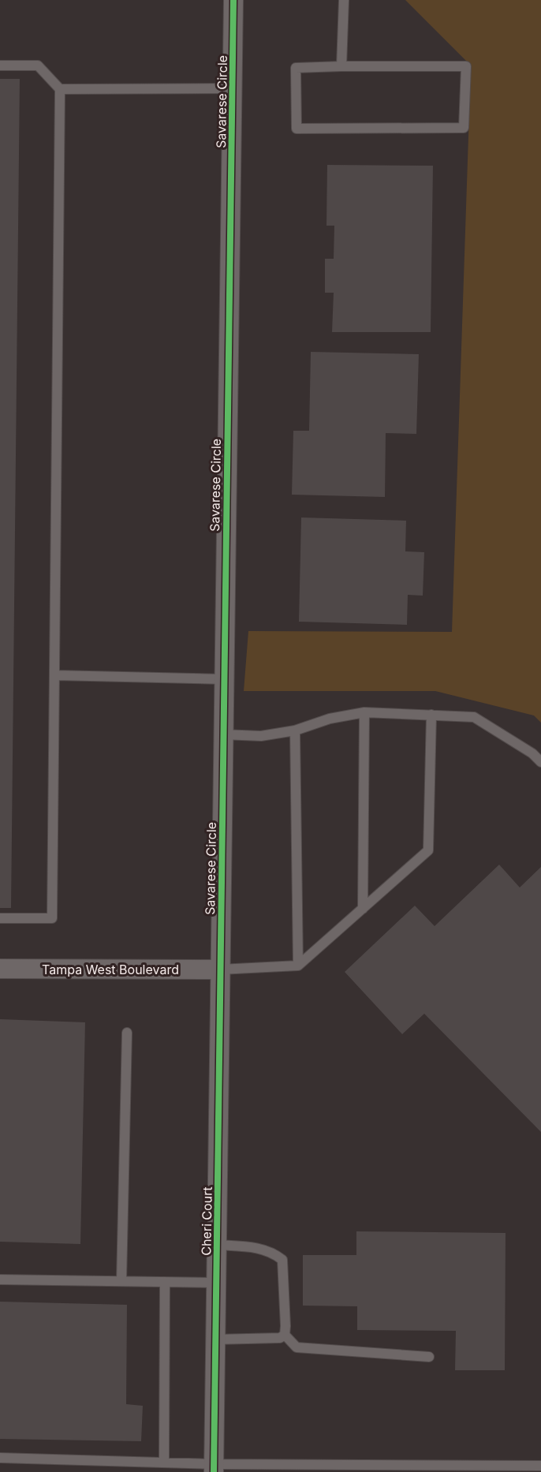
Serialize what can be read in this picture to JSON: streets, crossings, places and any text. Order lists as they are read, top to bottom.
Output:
{
  "streets": {
    "street": ["Savarese Circle", "Tampa West Boulevard", "Cheri Court"]
  },
  "crossings": [
    ["Savarese Circle", "Tampa West Boulevard"],
    ["Savarese Circle", "Cheri Court"],
    ["Tampa West Boulevard", "Cheri Court"]
  ]
}
